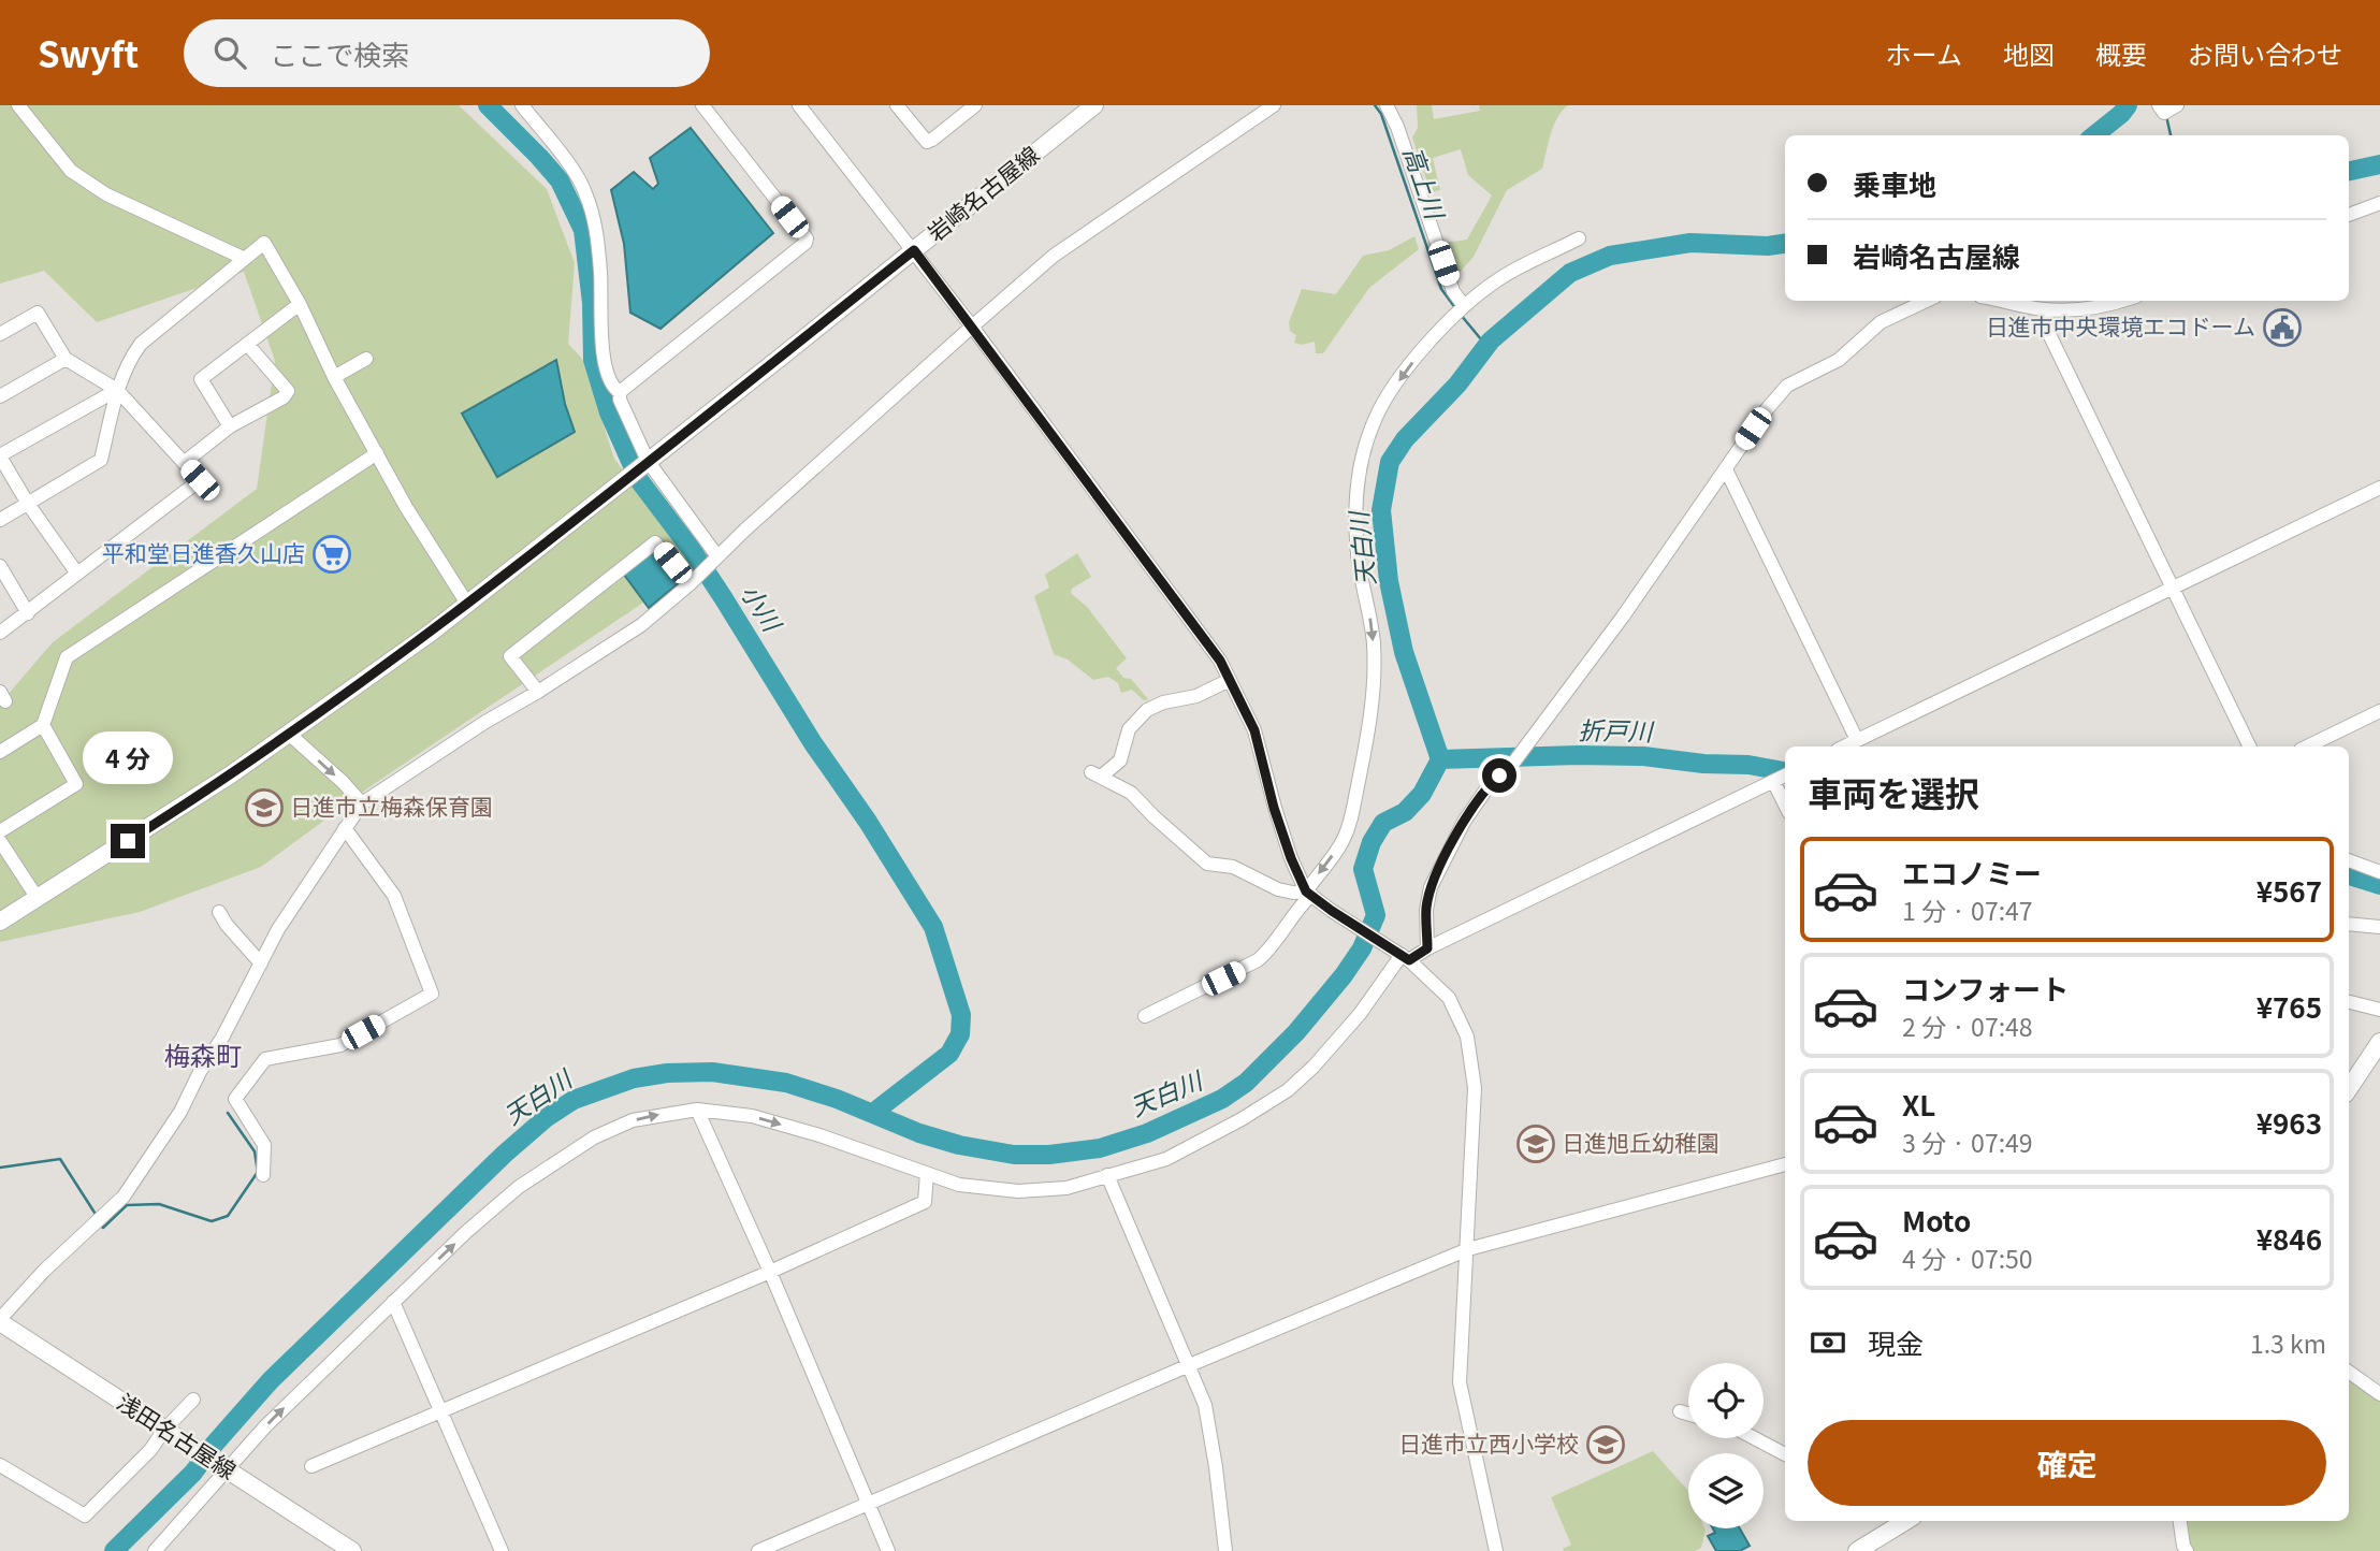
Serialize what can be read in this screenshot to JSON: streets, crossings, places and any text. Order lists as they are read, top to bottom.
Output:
{
  "streets": {
    "main road": ["岩崎名古屋線", "浅田名古屋線"]
  },
  "districts": ["梅森町"],
  "water": [
    "高上川",
    "天白川",
    "小川",
    "折戸川"
  ],
  "places": {
    "public building": ["日進市中央環境エコドーム"],
    "supermarket": ["平和堂日進香久山店"],
    "school or university": ["日進市立梅森保育園", "日進旭丘幼稚園", "日進市立西小学校"]
  },
  "page": {
    "header": "Swyft",
    "search": "ここで検索",
    "nav": [
      "ホーム",
      "地図",
      "概要",
      "お問い合わせ"
    ],
    "banner": ["乗車地", "岩崎名古屋線"],
    "bubble": "4 分",
    "heading": "車両を選択",
    "list": [
      {
        "name": "エコノミー",
        "note": "1 分 · 07:47",
        "value": "¥567"
      },
      {
        "name": "コンフォート",
        "note": "2 分 · 07:48",
        "value": "¥765"
      },
      {
        "name": "XL",
        "note": "3 分 · 07:49",
        "value": "¥963"
      },
      {
        "name": "Moto",
        "note": "4 分 · 07:50",
        "value": "¥846"
      }
    ],
    "pay": ["現金", "1.3 km"],
    "buttons": "確定"
  }
}
